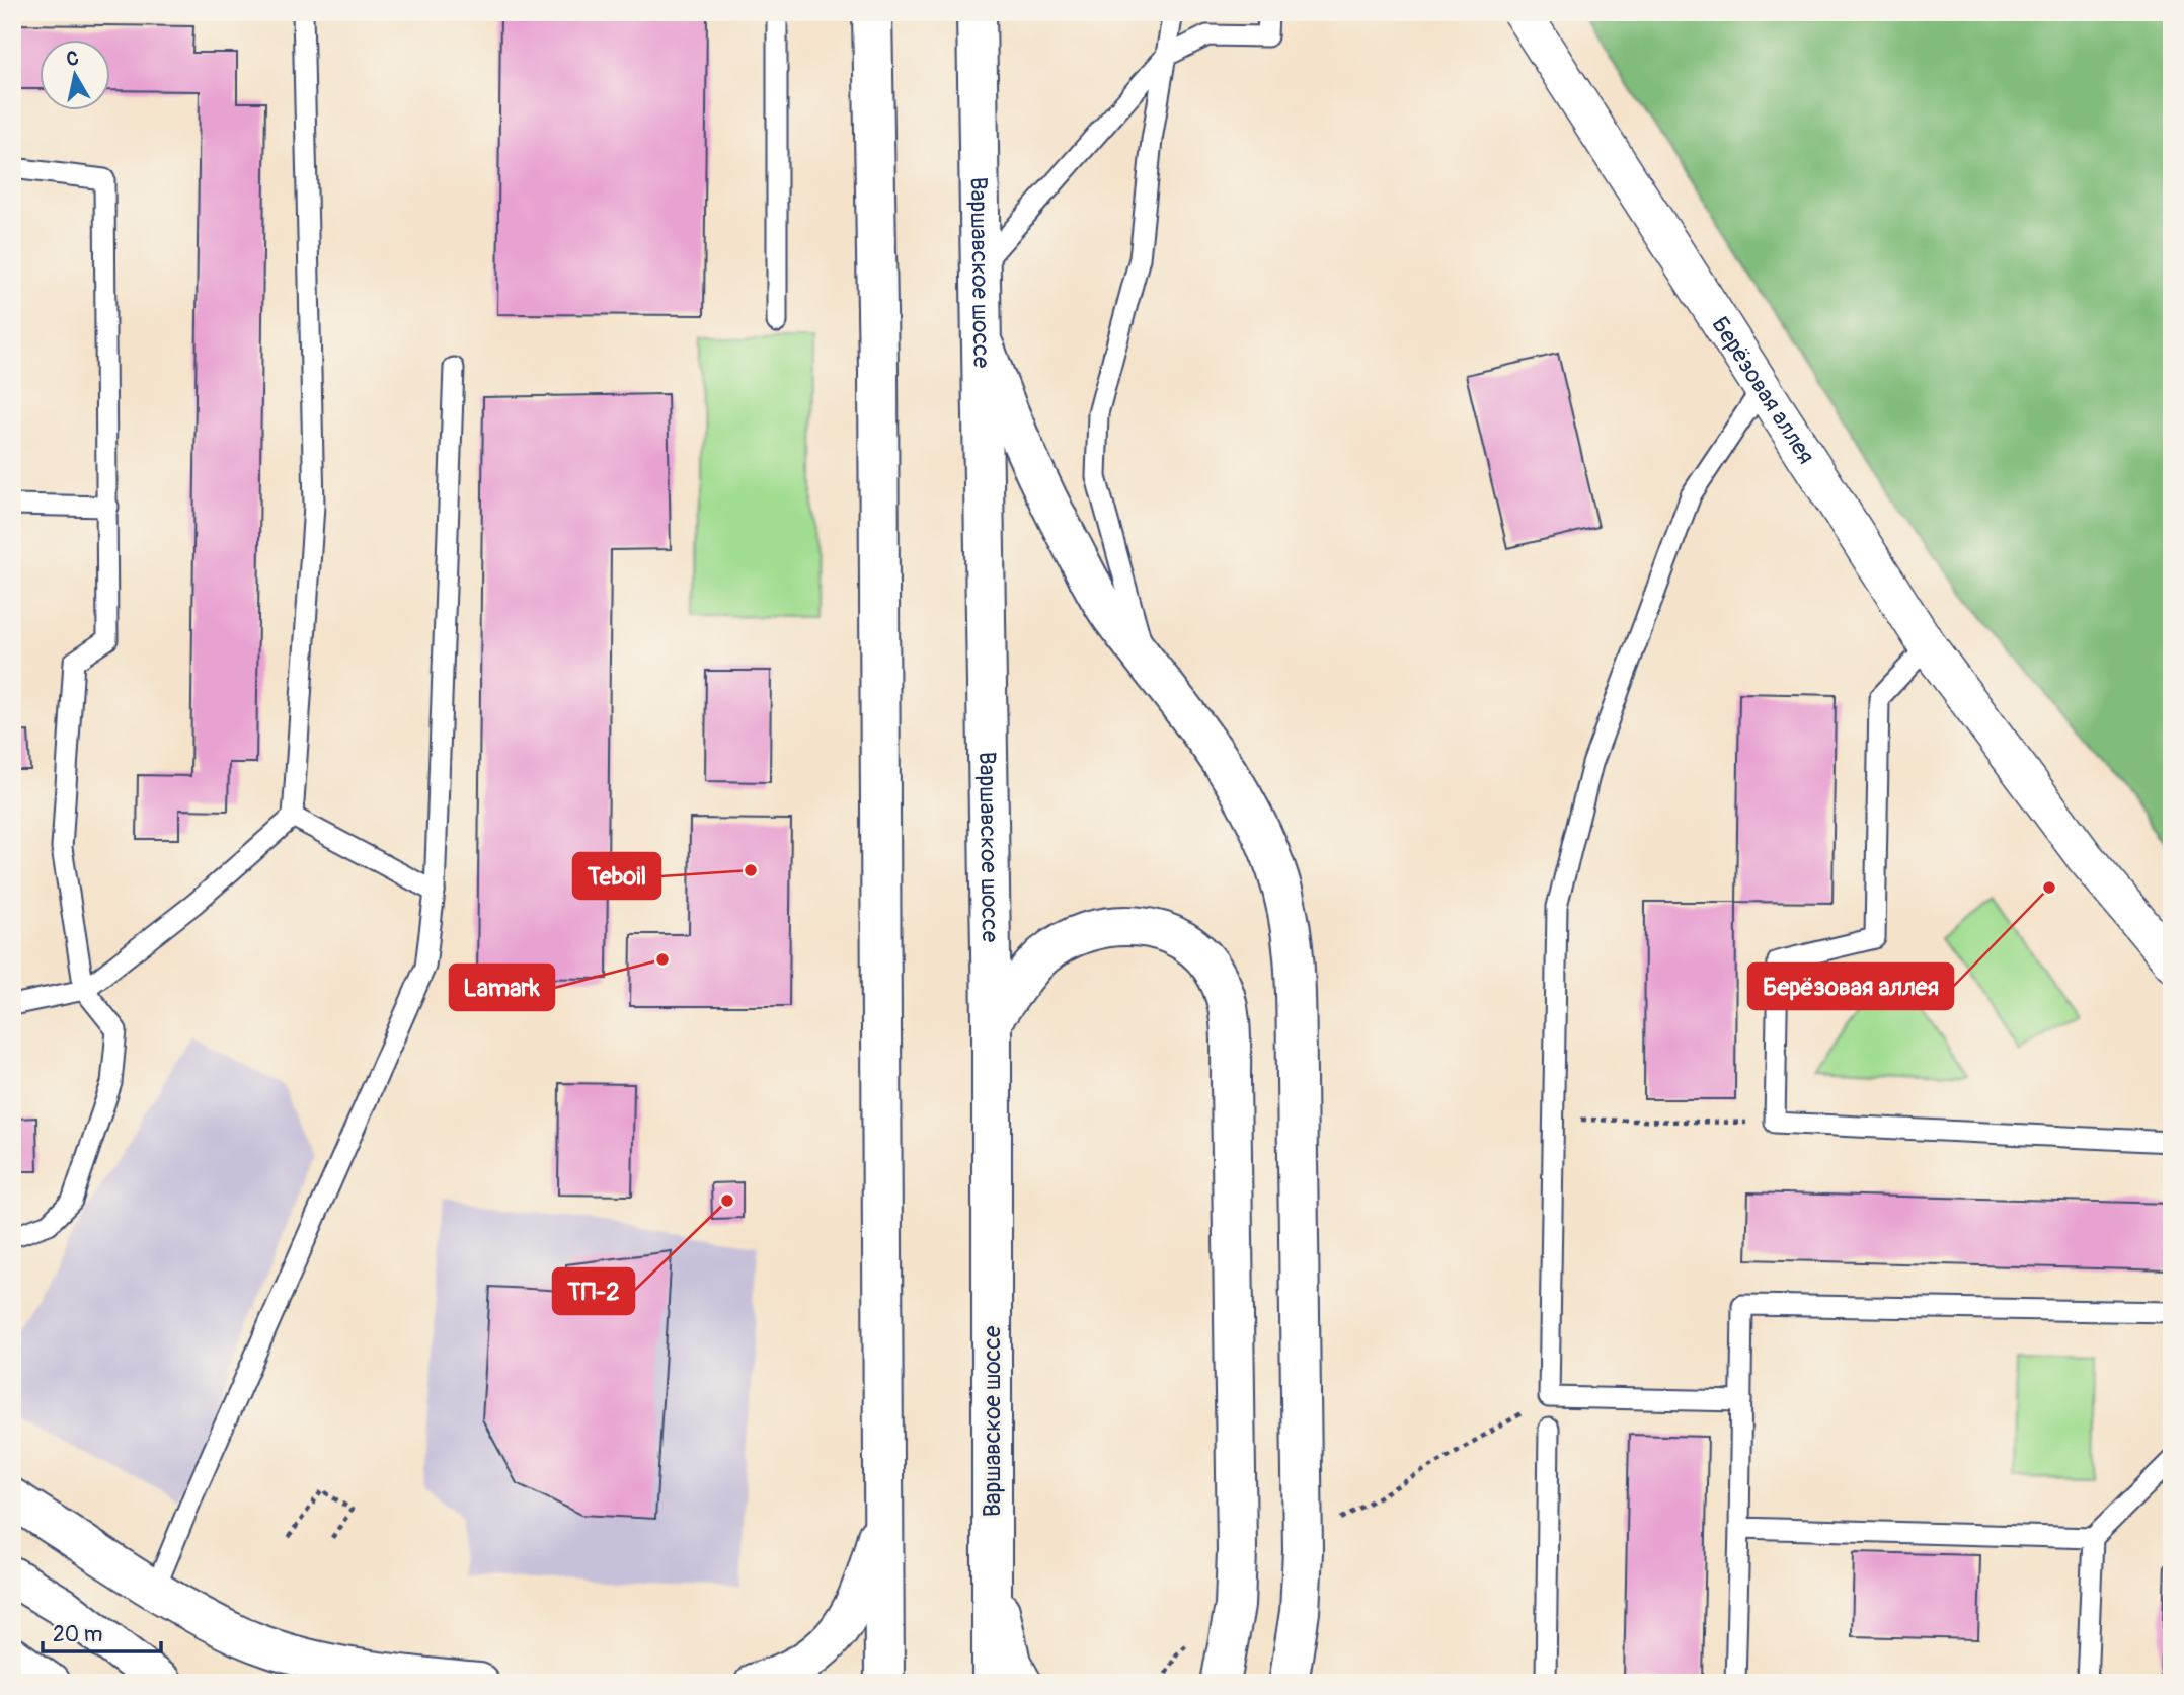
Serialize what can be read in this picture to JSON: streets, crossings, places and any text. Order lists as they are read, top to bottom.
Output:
{
  "streets": {
    "street": ["Варшавское шоссе", "Берёзовая аллея"]
  },
  "places": [
    "Teboil",
    "Берёзовая аллея",
    "Lamark",
    "ТП-2"
  ],
  "scale_bar": "20 m",
  "north": "top"
}
